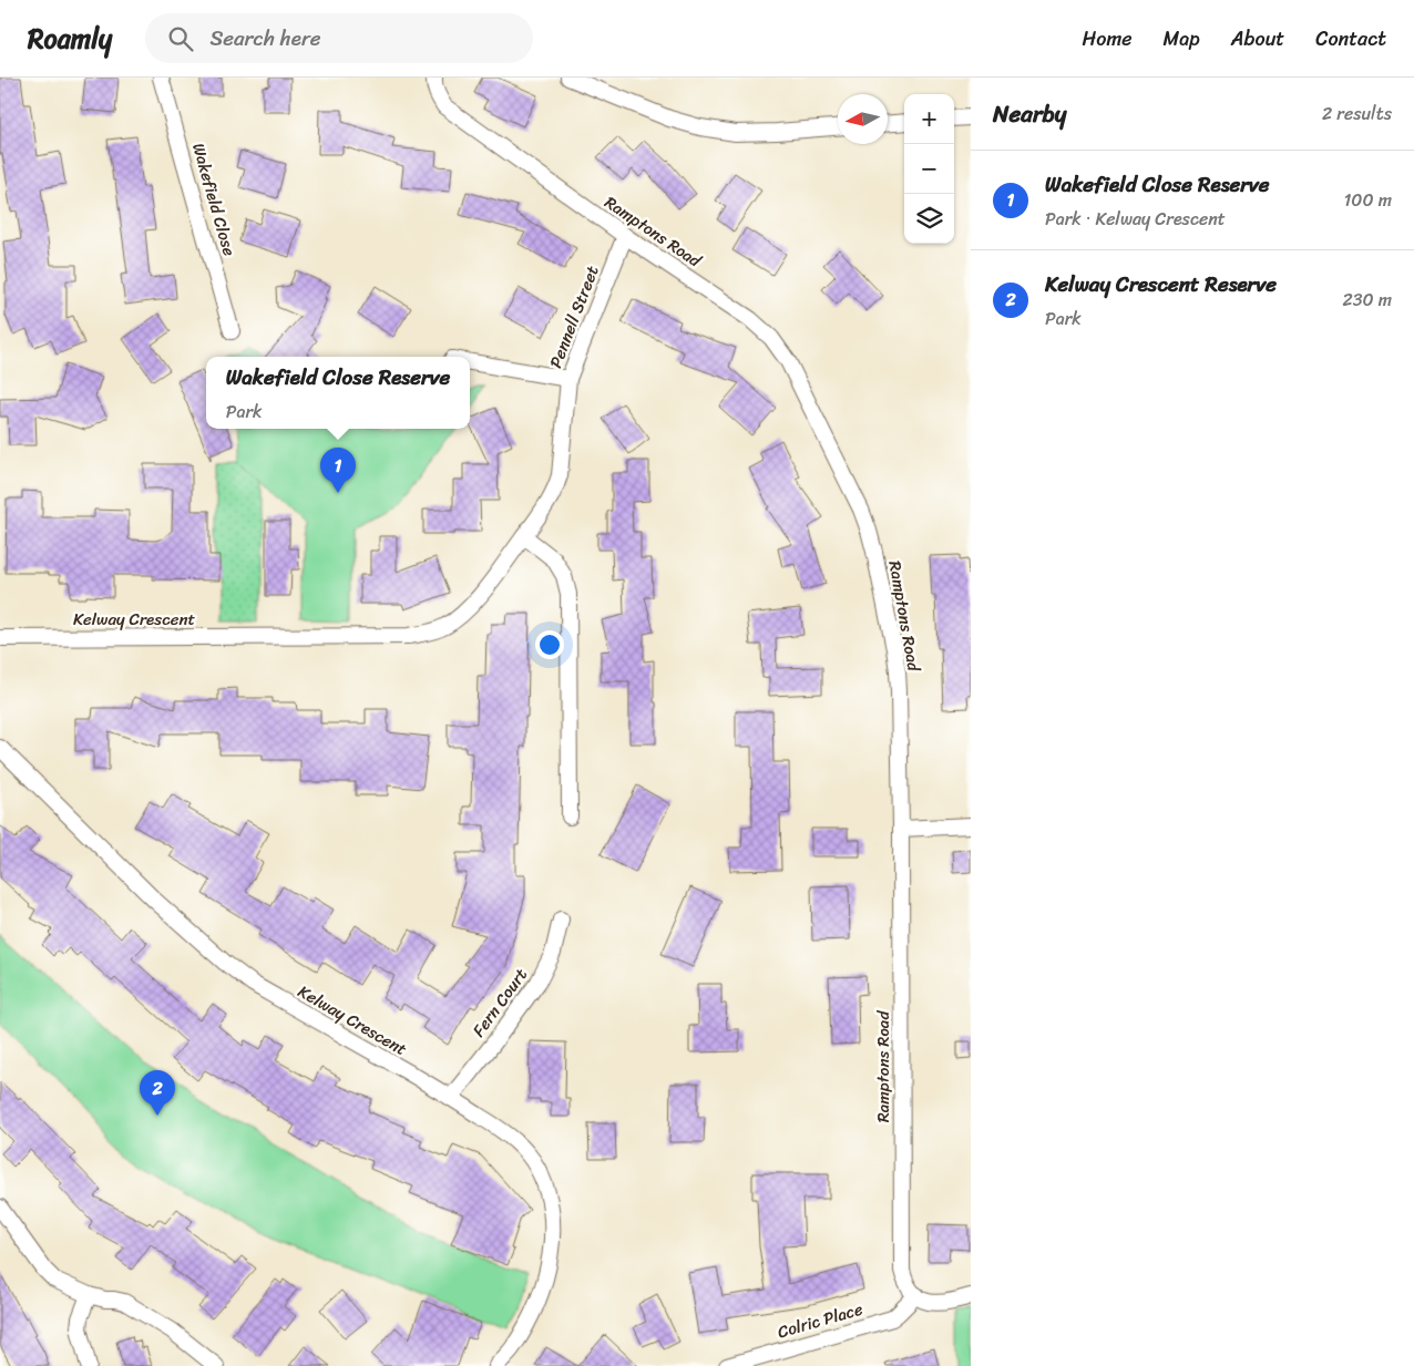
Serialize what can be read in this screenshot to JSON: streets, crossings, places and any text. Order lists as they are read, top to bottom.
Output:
{
  "streets": {
    "street": [
      "Wakefield Close",
      "Ramptons Road",
      "Pennell Street",
      "Kelway Crescent",
      "Fern Court",
      "Colric Place"
    ]
  },
  "crossings": [
    ["Ramptons Road", "Pennell Street"],
    ["Ramptons Road", "Colric Place"],
    ["Pennell Street", "Kelway Crescent"],
    ["Kelway Crescent", "Fern Court"]
  ],
  "north": "left",
  "page": {
    "header": "Roamly",
    "search": "Search here",
    "nav": [
      "Home",
      "Map",
      "About",
      "Contact"
    ],
    "heading": ["Nearby", "2 results"],
    "map_buttons": ["+", "−"],
    "list": [
      {
        "mark": "1",
        "name": "Wakefield Close Reserve",
        "note": "Park · Kelway Crescent",
        "value": "100 m"
      },
      {
        "mark": "2",
        "name": "Kelway Crescent Reserve",
        "note": "Park",
        "value": "230 m"
      }
    ],
    "popup": ["Wakefield Close Reserve", "Park"],
    "pins": ["1", "2"]
  }
}
